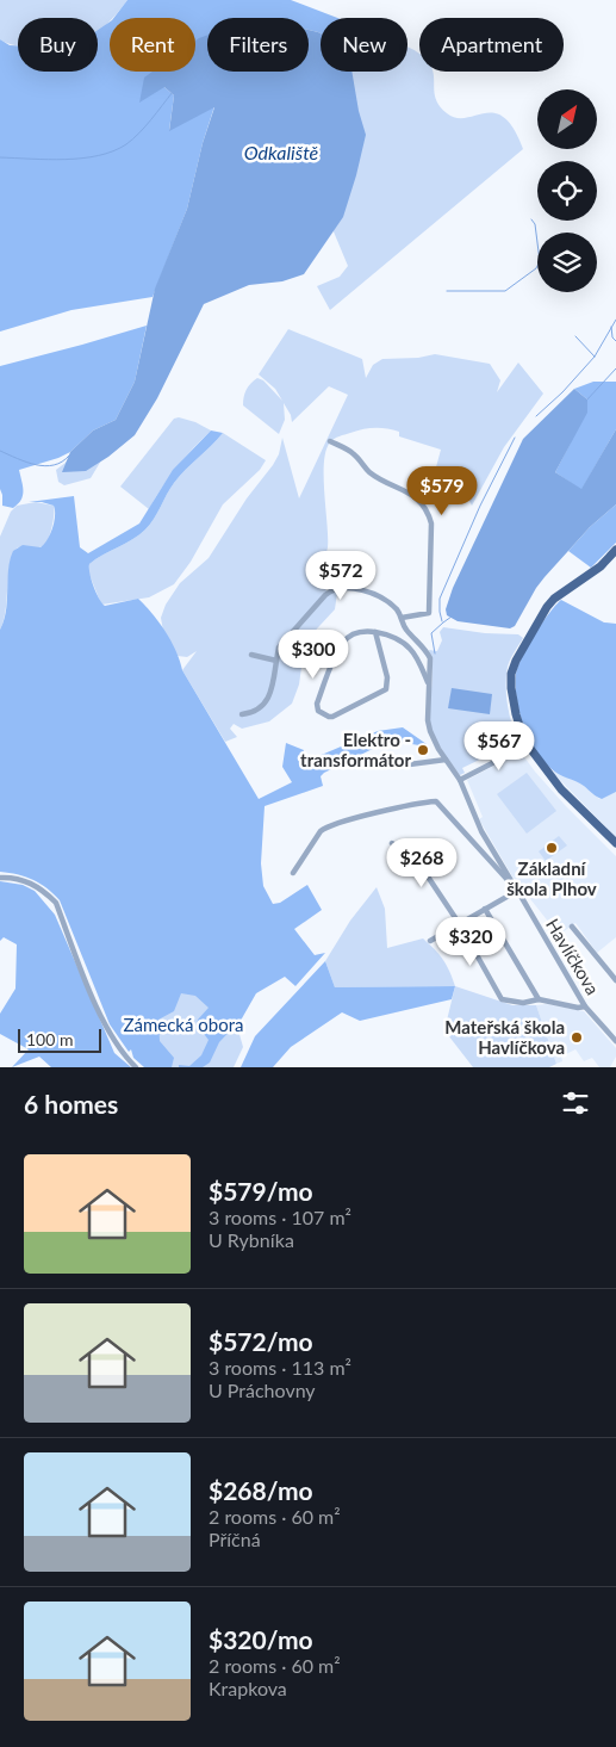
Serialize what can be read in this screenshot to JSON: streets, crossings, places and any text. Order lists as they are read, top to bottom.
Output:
{
  "streets": {
    "street": ["Havlíčkova"]
  },
  "water": ["Odkaliště"],
  "parks": ["Zámecká obora"],
  "places": ["Elektro - transformátor", "Základní škola Plhov", "Mateřská škola Havlíčkova"],
  "scale_bar": "100 m",
  "north": "top right",
  "page": {
    "chip": [
      "Buy",
      "Rent",
      "Filters",
      "New",
      "Apartment"
    ],
    "price": [
      "$579",
      "$572",
      "$300",
      "$567",
      "$268",
      "$320"
    ],
    "scale": "100 m",
    "heading": "6 homes",
    "list": [
      {
        "name": "$579/mo",
        "note": "3 rooms · 107 m² · U Rybníka"
      },
      {
        "name": "$572/mo",
        "note": "3 rooms · 113 m² · U Práchovny"
      },
      {
        "name": "$268/mo",
        "note": "2 rooms · 60 m² · Příčná"
      },
      {
        "name": "$320/mo",
        "note": "2 rooms · 60 m² · Krapkova"
      }
    ]
  }
}
